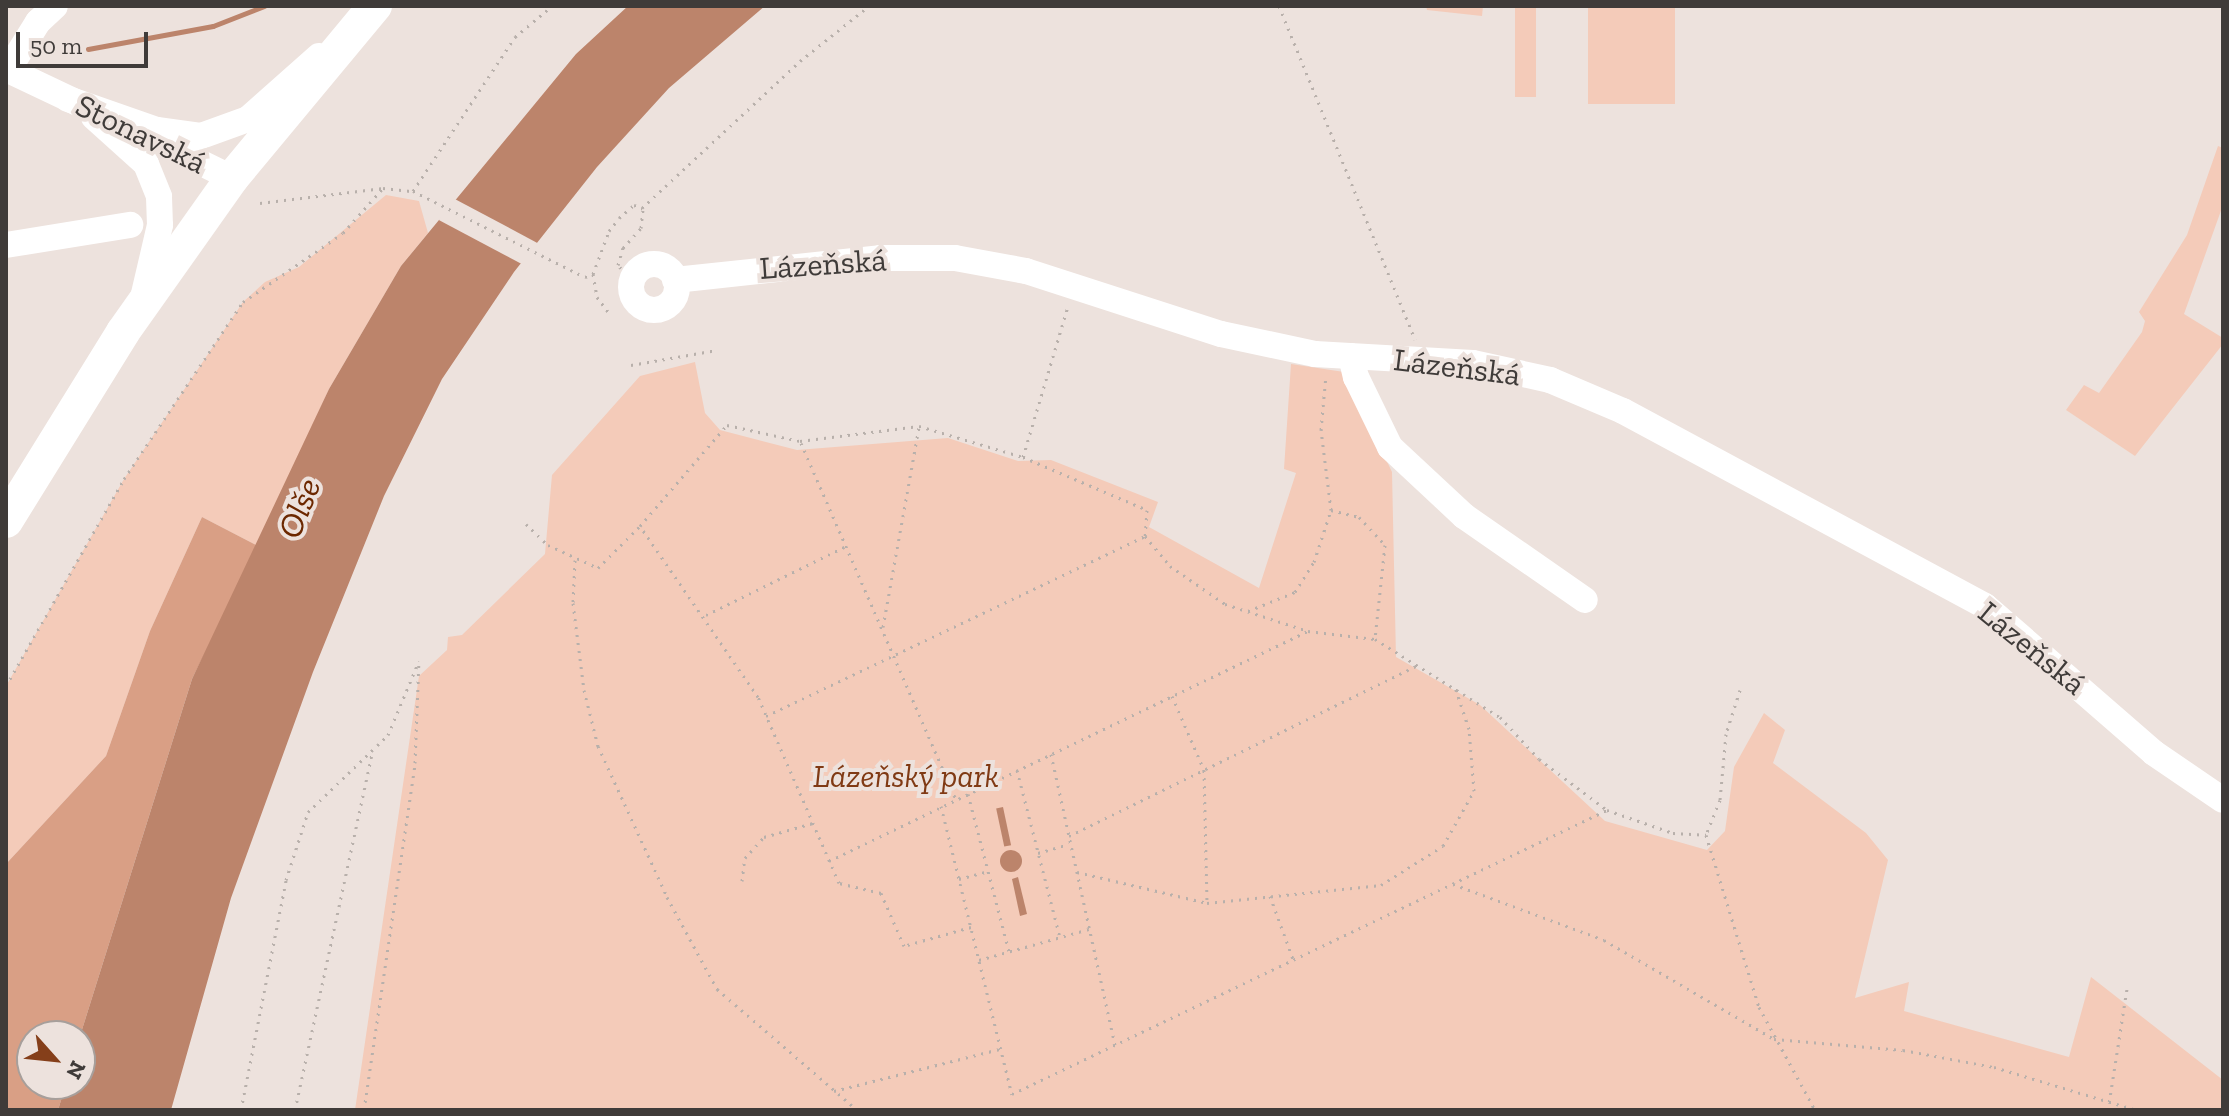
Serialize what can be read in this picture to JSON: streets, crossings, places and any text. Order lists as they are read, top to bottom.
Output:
{
  "streets": {
    "street": ["Stonavská", "Lázeňská"]
  },
  "water": ["Olše"],
  "parks": ["Lázeňský park"],
  "scale_bar": "50 m",
  "north": "bottom right"
}
